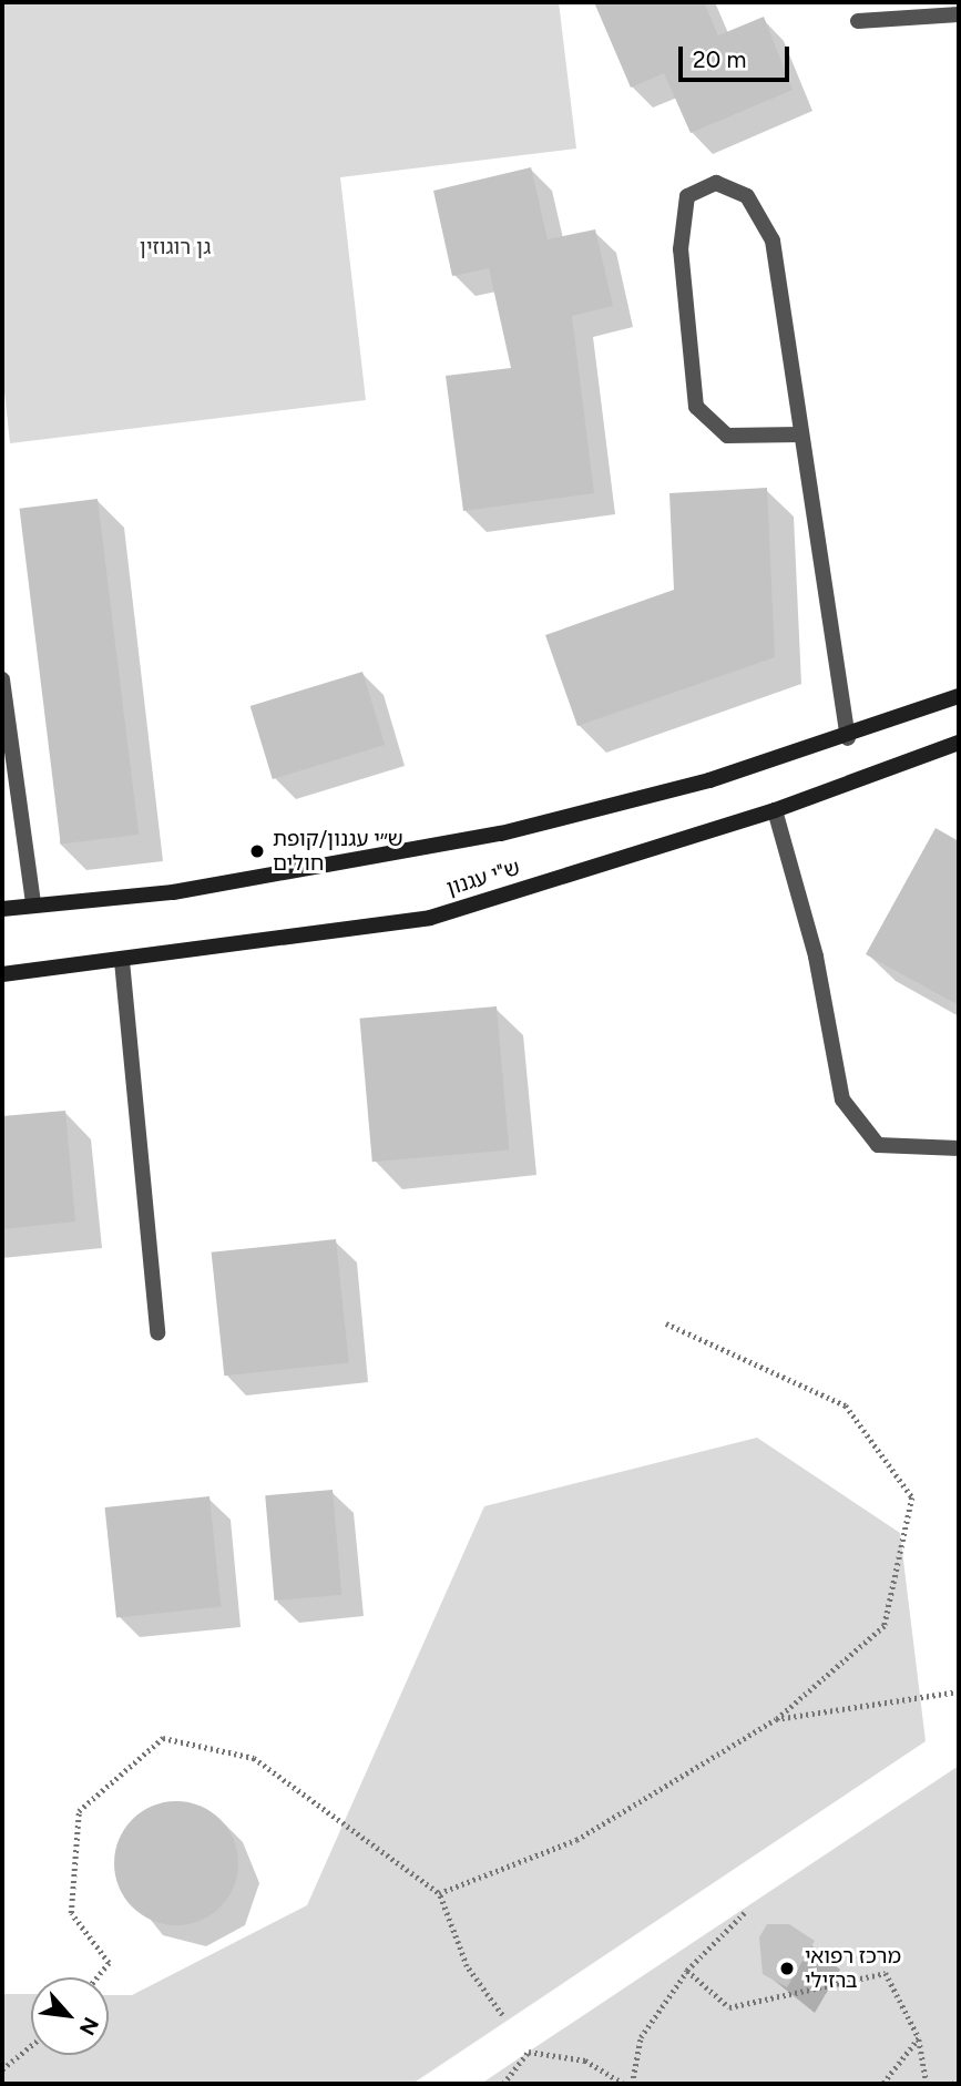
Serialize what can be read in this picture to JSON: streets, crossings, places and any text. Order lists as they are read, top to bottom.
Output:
{
  "streets": {
    "street": ["ש\"י עגנון"]
  },
  "parks": ["גן רוגוזין"],
  "places": ["ש״י עגנון/קופת חולים", "מרכז רפואי ברזילי"],
  "scale_bar": "20 m",
  "north": "bottom right"
}
